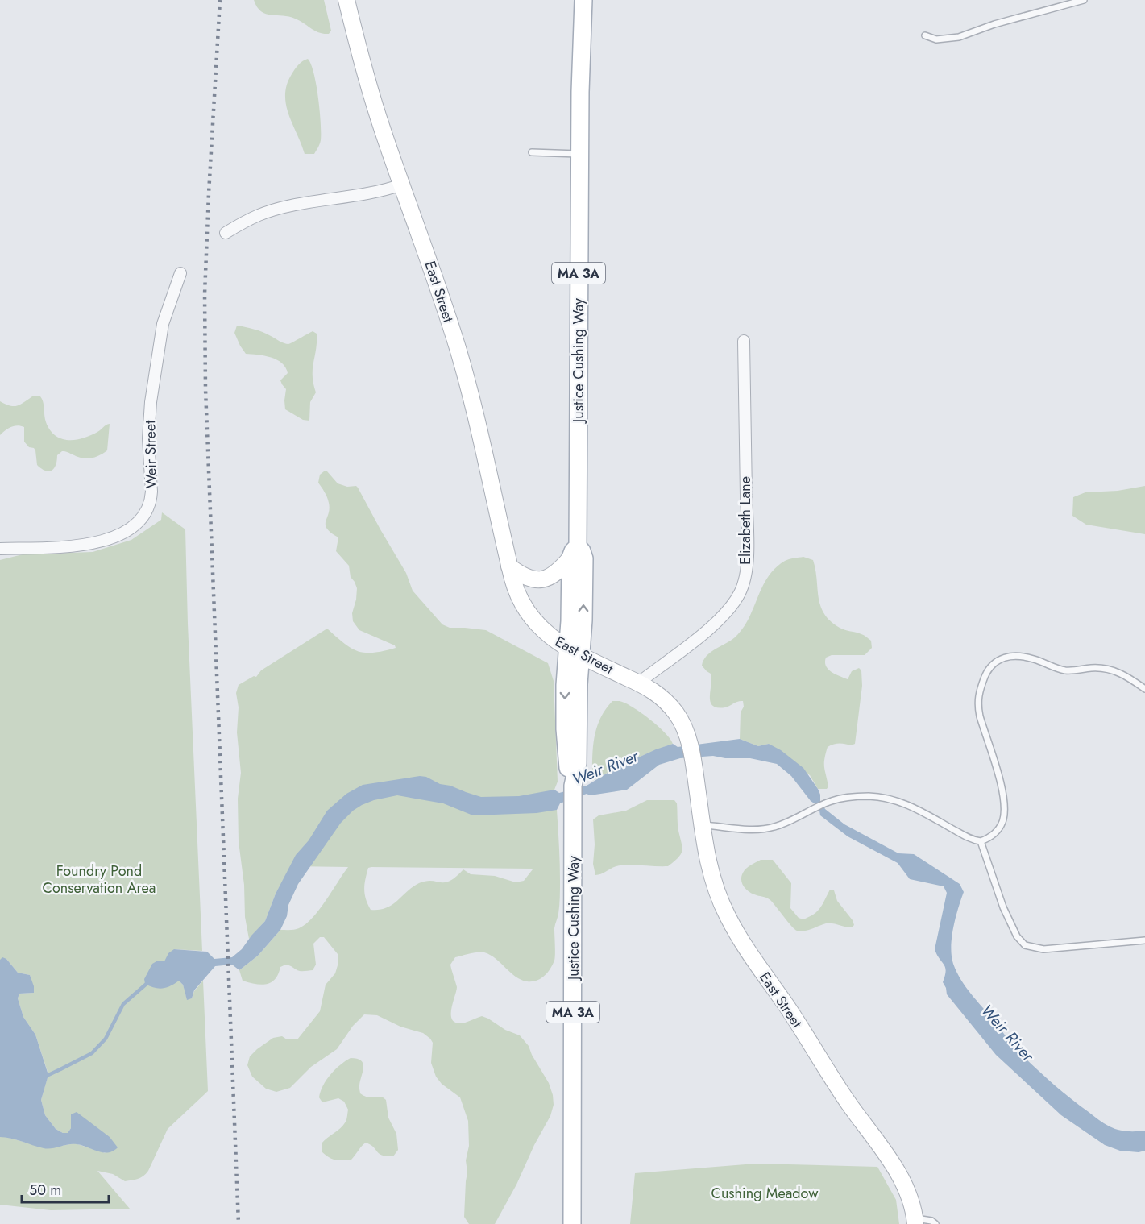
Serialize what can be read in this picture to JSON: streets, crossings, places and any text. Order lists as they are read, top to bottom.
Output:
{
  "streets": {
    "main road": ["MA 3A", "East Street", "Justice Cushing Way"],
    "street": ["Weir Street", "Elizabeth Lane"]
  },
  "crossings": [
    ["East Street", "Justice Cushing Way"],
    ["East Street", "Elizabeth Lane"]
  ],
  "water": ["Weir River"],
  "parks": ["Foundry Pond Conservation Area", "Cushing Meadow"],
  "scale_bar": "50 m"
}
